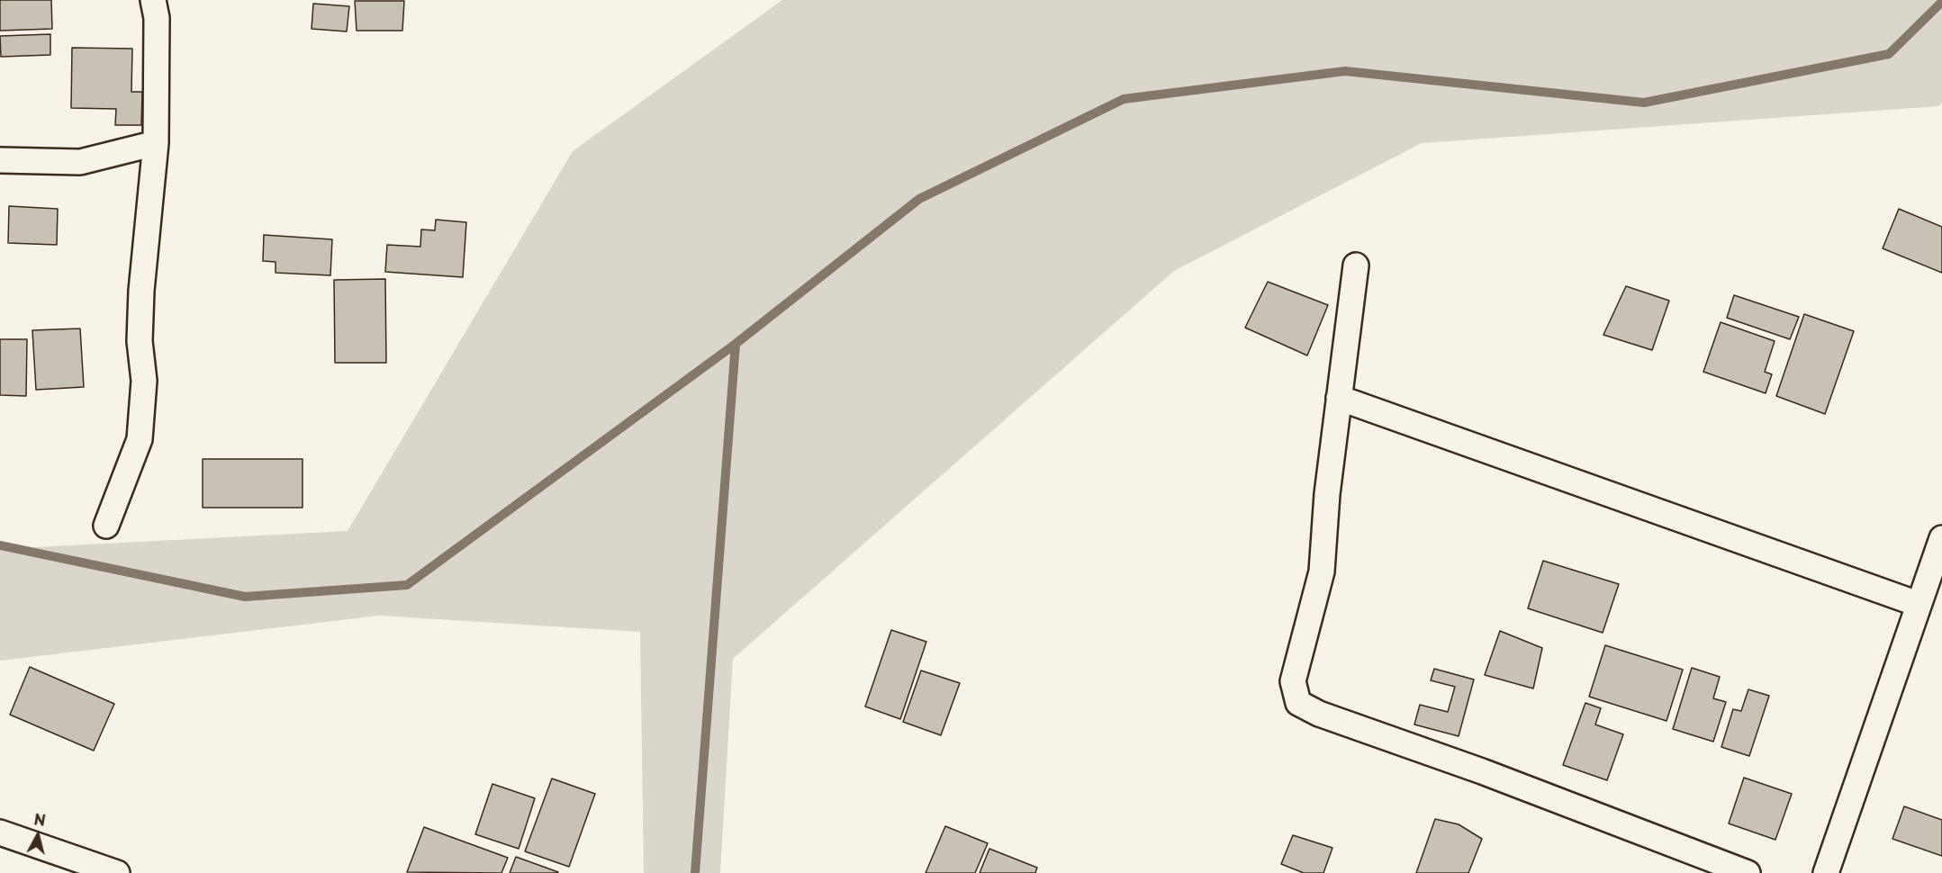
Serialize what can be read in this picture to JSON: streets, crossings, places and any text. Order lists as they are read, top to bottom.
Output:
{
  "north": "top"
}
